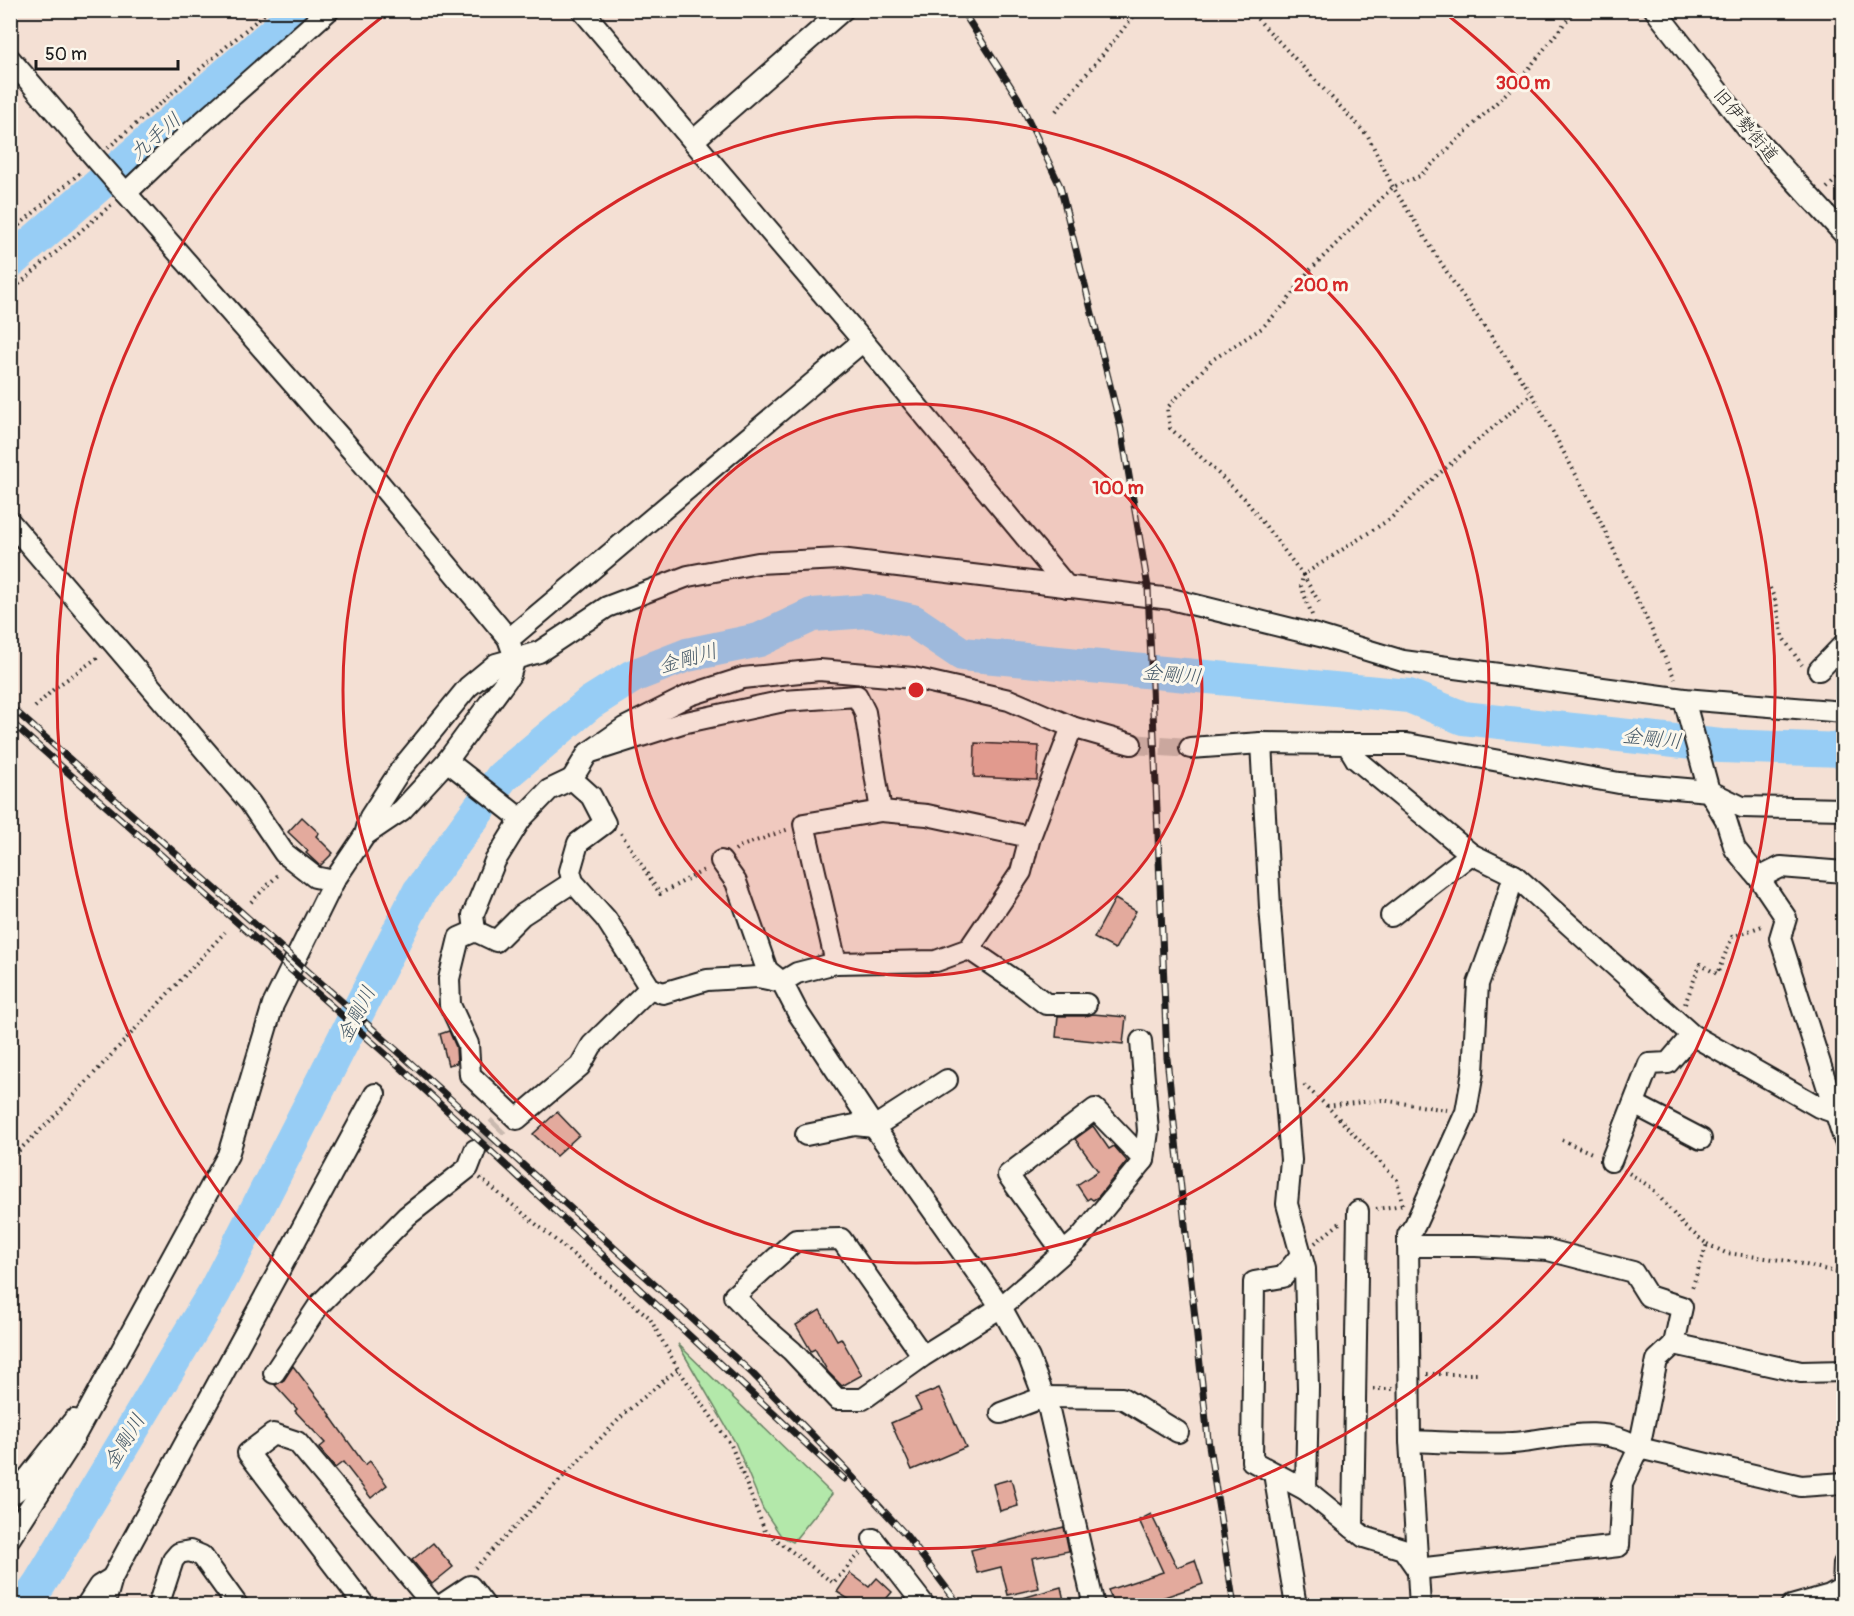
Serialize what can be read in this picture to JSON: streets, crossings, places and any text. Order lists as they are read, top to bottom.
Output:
{
  "streets": {
    "street": ["旧伊勢街道"]
  },
  "water": ["九手川", "金剛川"],
  "scale_bar": "50 m",
  "rings": ["300 m", "200 m", "100 m"]
}
